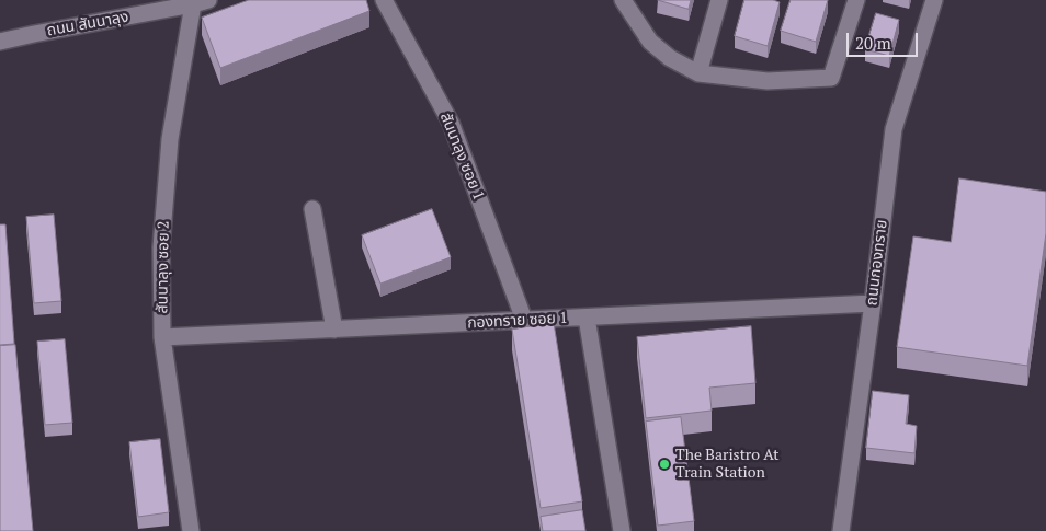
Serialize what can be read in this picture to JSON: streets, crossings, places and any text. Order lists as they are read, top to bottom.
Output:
{
  "streets": {
    "street": [
      "ถนน สันนาลุง",
      "สันนาลุง ซอย 1",
      "ถนนกองทราย",
      "สันนาลุง ซอย 2",
      "กองทราย ซอย 1"
    ]
  },
  "crossings": [
    ["ถนน สันนาลุง", "สันนาลุง ซอย 2"],
    ["สันนาลุง ซอย 1", "กองทราย ซอย 1"],
    ["ถนนกองทราย", "กองทราย ซอย 1"],
    ["สันนาลุง ซอย 2", "กองทราย ซอย 1"]
  ],
  "places": ["The Baristro At Train Station"],
  "scale_bar": "20 m"
}
